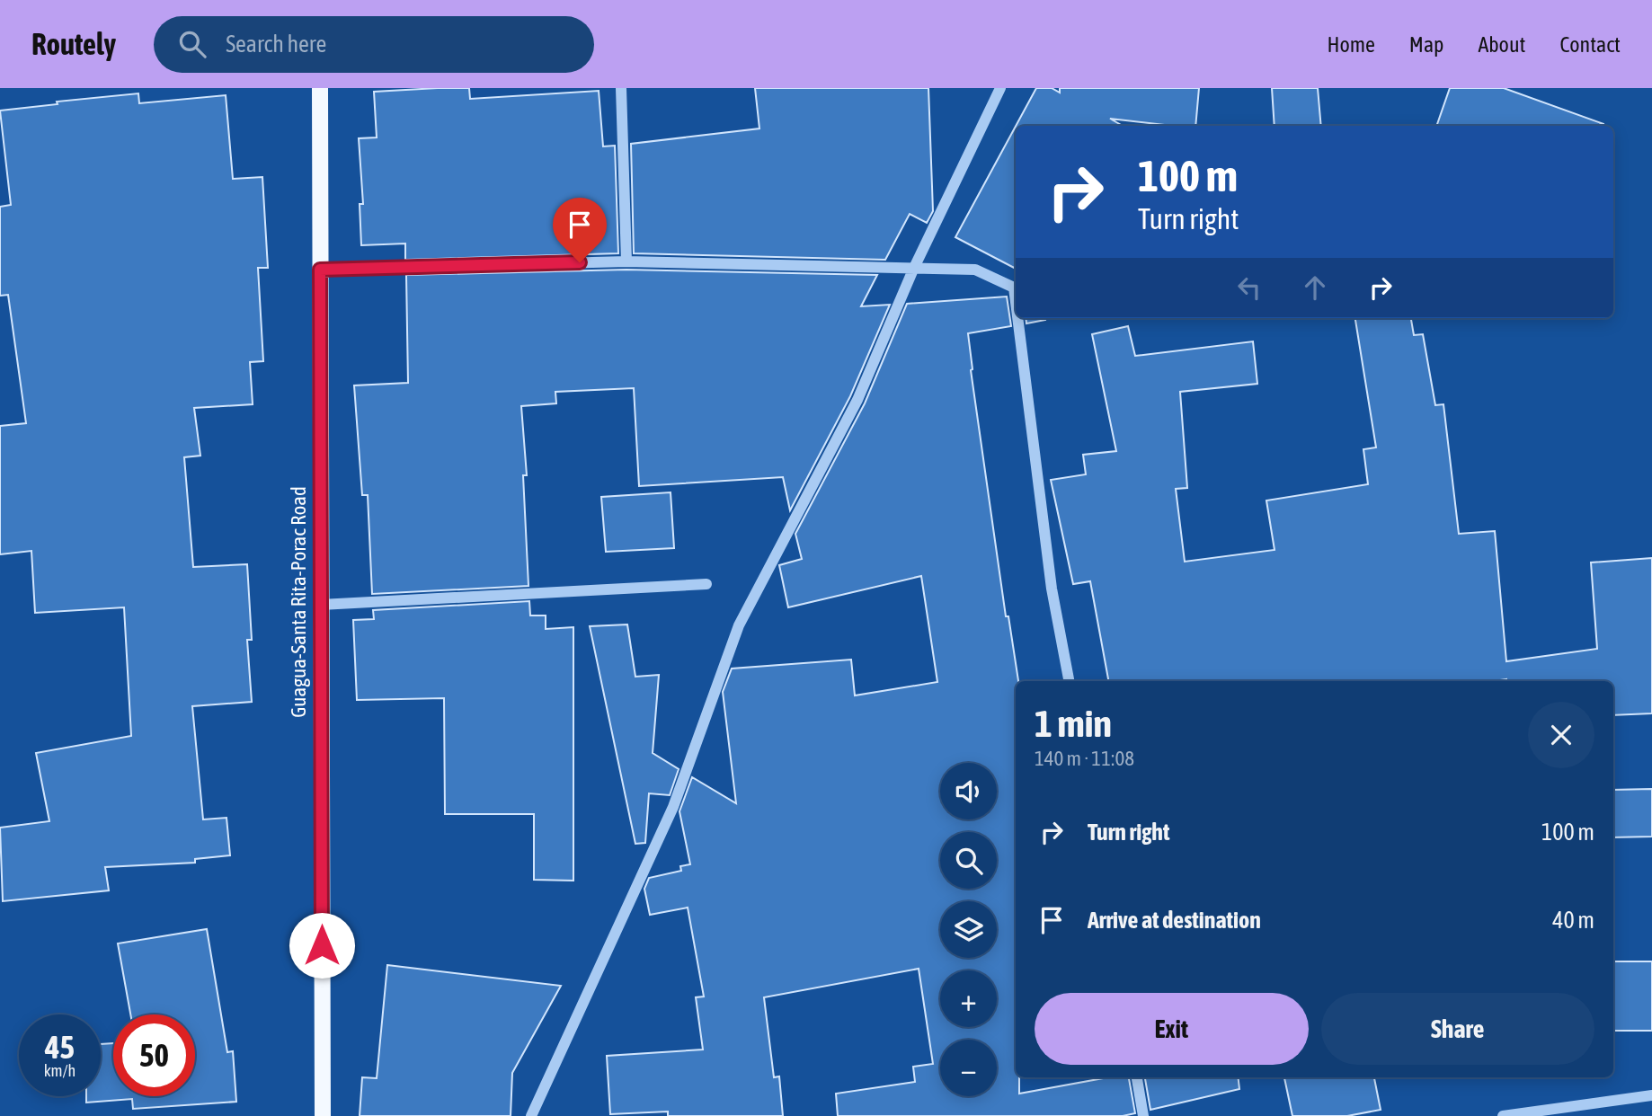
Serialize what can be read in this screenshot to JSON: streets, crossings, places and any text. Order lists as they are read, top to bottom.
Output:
{
  "streets": {
    "main road": ["Guagua-Santa Rita-Porac Road"]
  },
  "page": {
    "header": "Routely",
    "search": "Search here",
    "nav": [
      "Home",
      "Map",
      "About",
      "Contact"
    ],
    "turn": ["100 m", "Turn right"],
    "heading": ["1 min", "140 m · 11:08"],
    "map_buttons": ["+", "−"],
    "list": [
      {
        "name": "Turn right",
        "value": "100 m"
      },
      {
        "name": "Arrive at destination",
        "value": "40 m"
      }
    ],
    "buttons": ["Exit", "Share"],
    "speed": "45 km/h",
    "limit": "50"
  }
}
